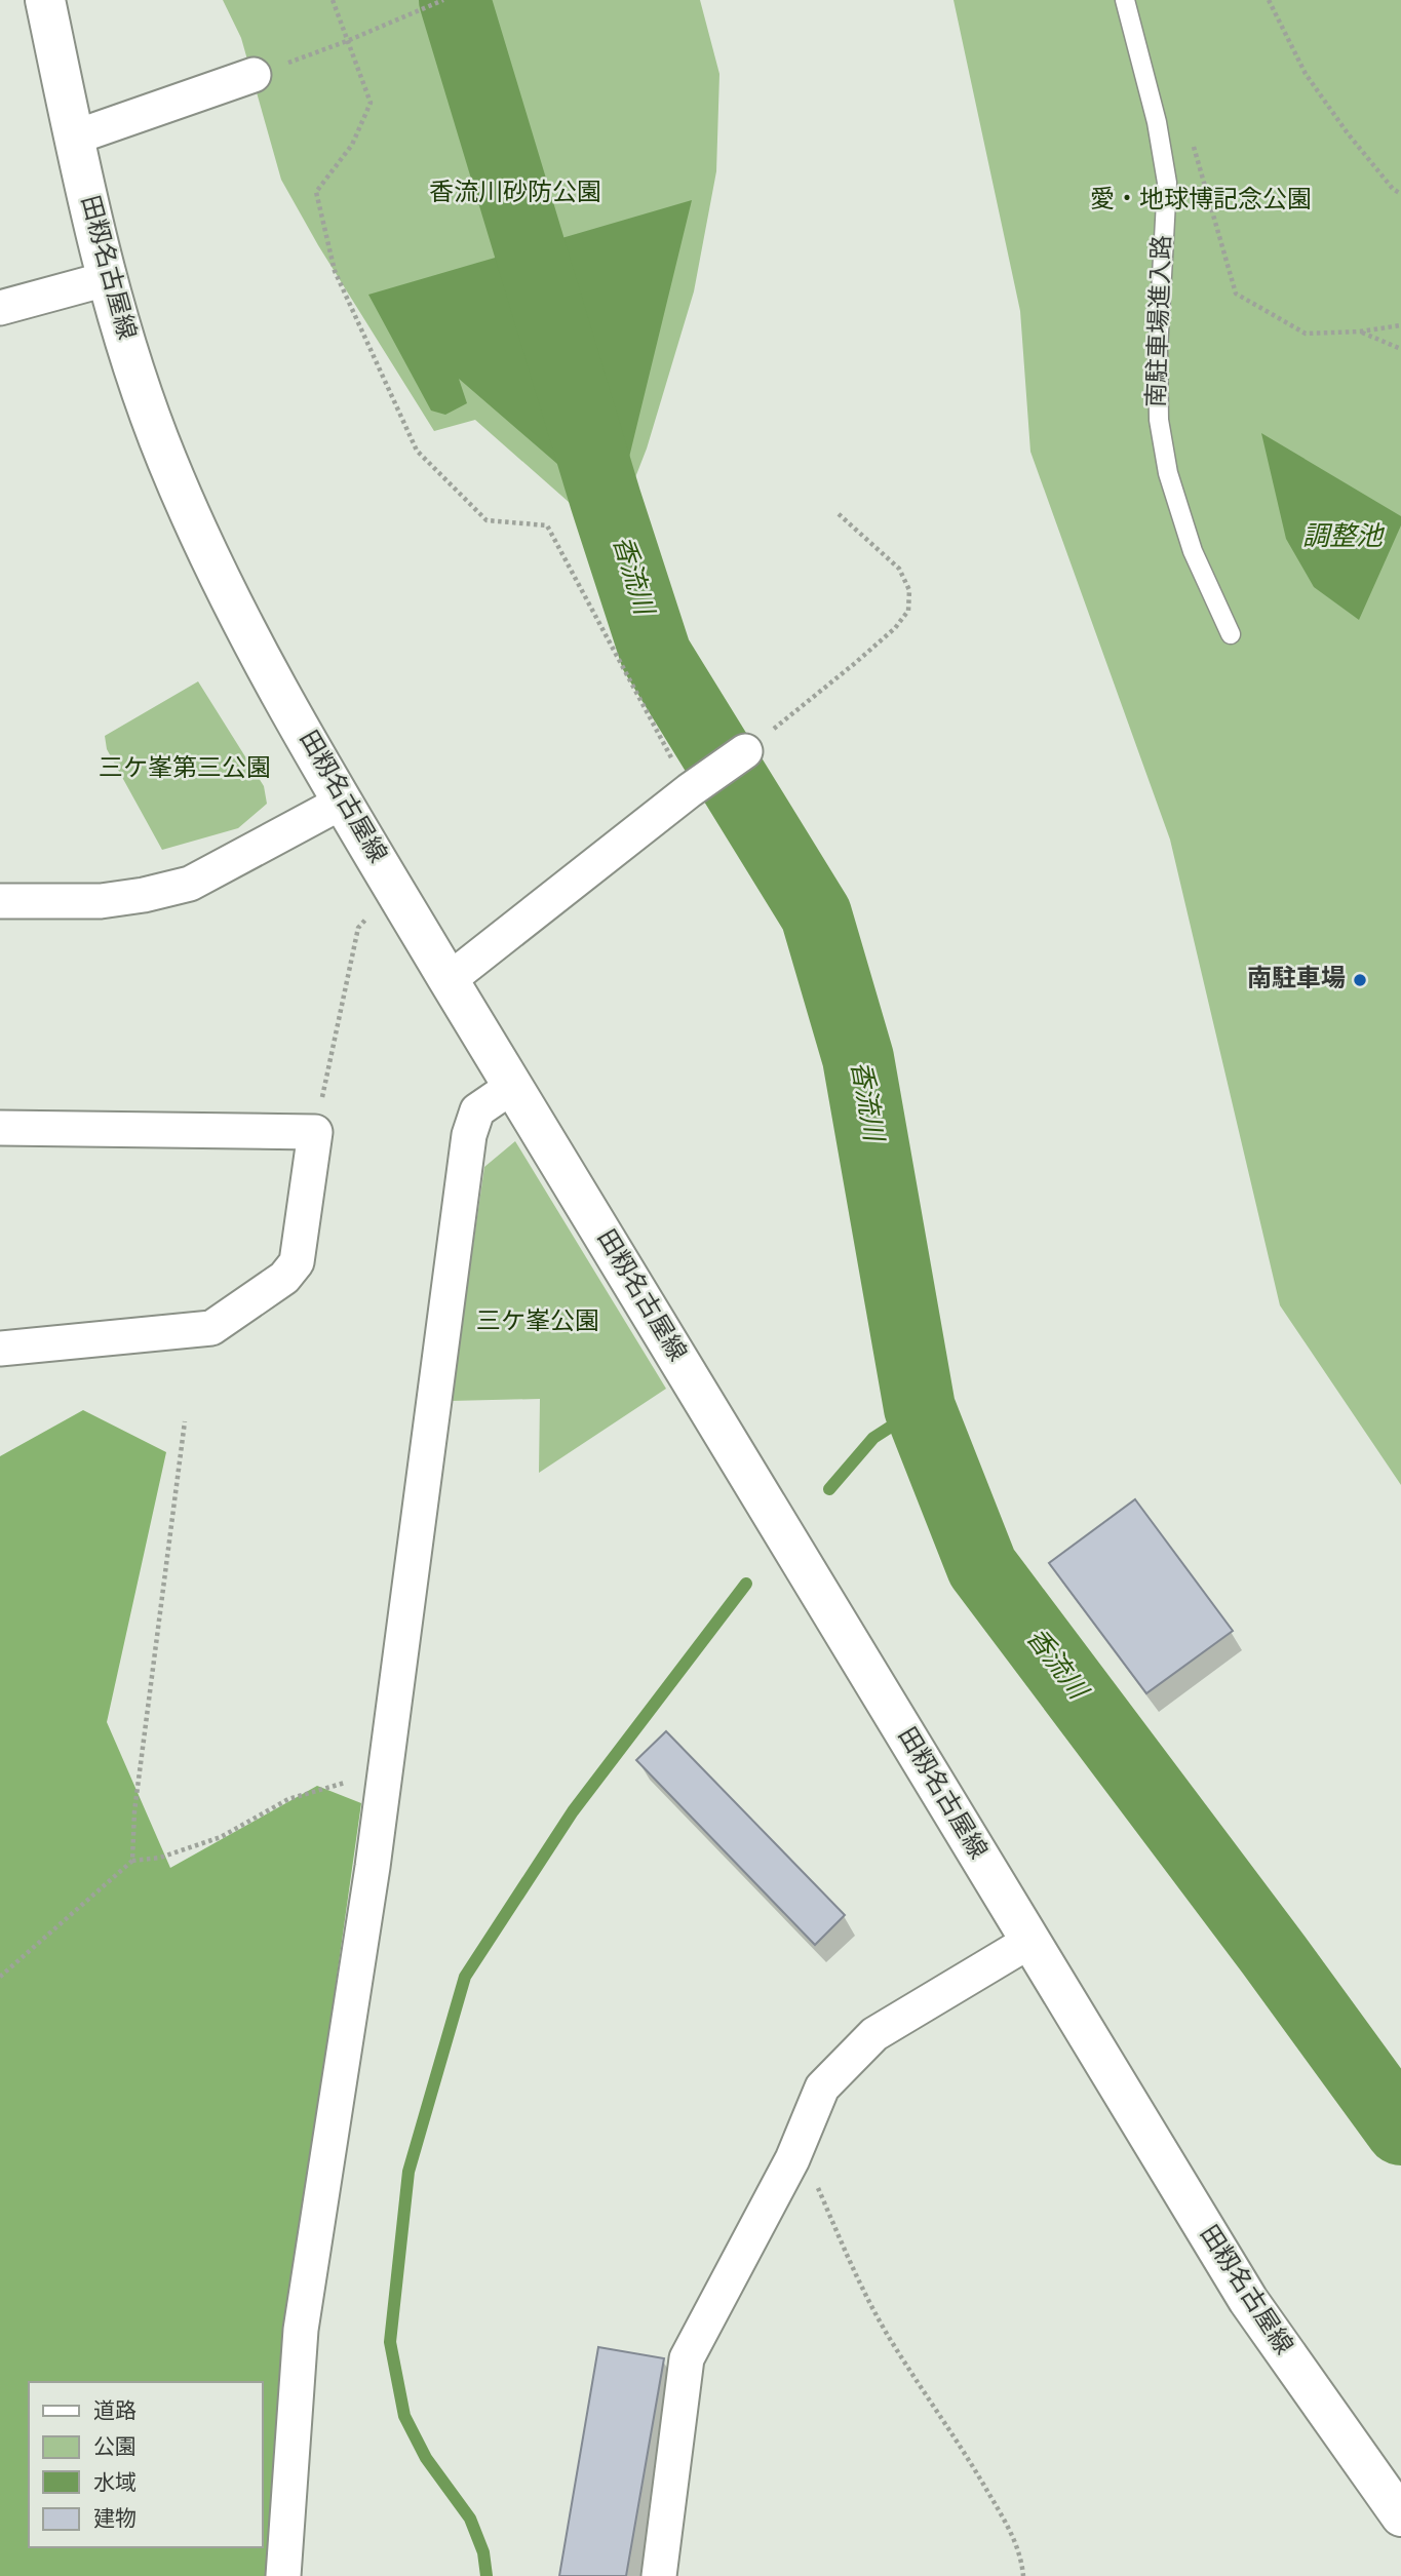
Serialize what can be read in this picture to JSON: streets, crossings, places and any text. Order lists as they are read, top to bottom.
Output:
{
  "streets": {
    "main road": ["田籾名古屋線"],
    "lane": ["南駐車場進入路"]
  },
  "water": ["調整池", "香流川"],
  "parks": [
    "香流川砂防公園",
    "愛・地球博記念公園",
    "三ケ峯第三公園",
    "三ケ峯公園"
  ],
  "places": ["南駐車場"],
  "legend": [
    "道路",
    "公園",
    "水域",
    "建物"
  ]
}
